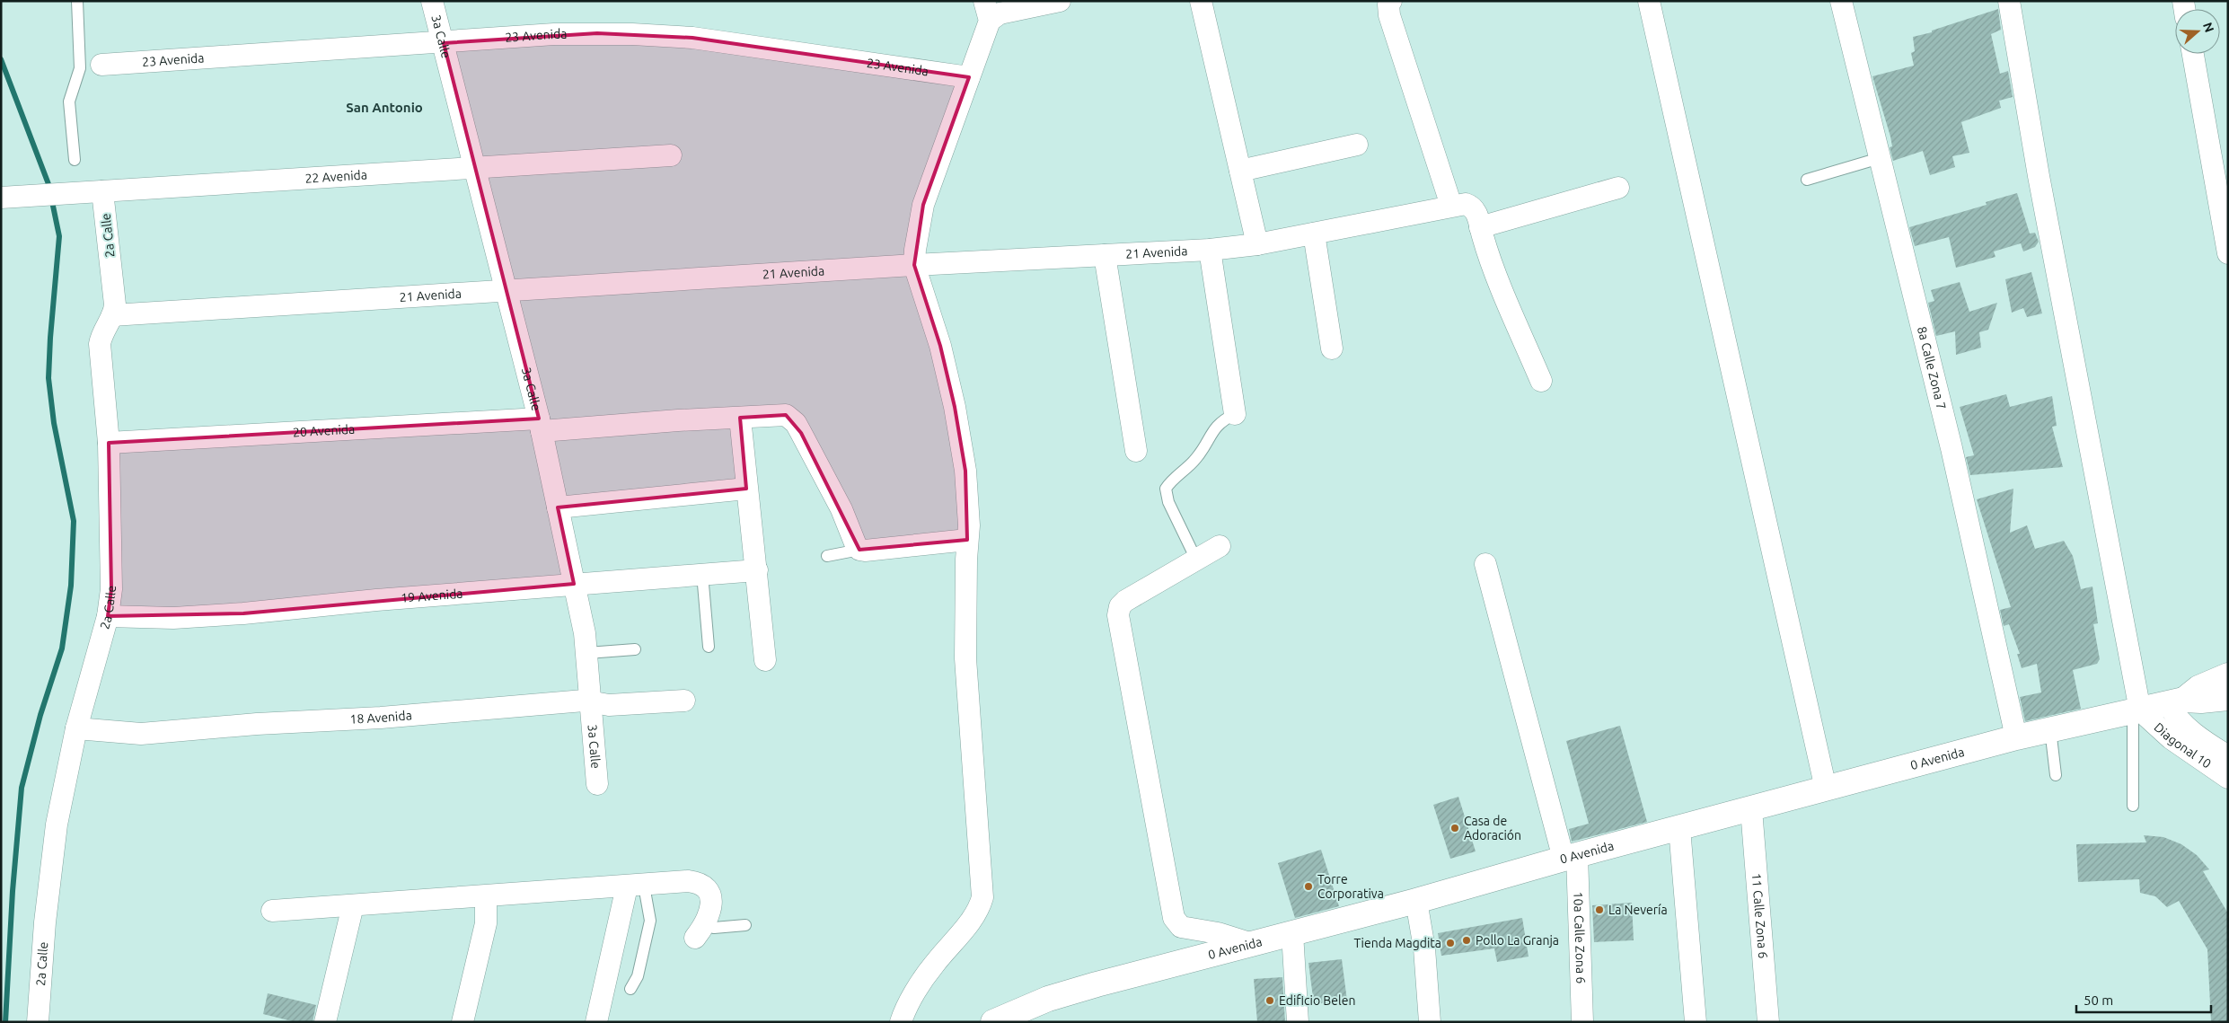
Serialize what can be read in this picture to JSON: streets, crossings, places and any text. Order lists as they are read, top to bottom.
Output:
{
  "streets": {
    "street": [
      "23 Avenida",
      "3a Calle",
      "22 Avenida",
      "2a Calle",
      "21 Avenida",
      "8a Calle Zona 7",
      "20 Avenida",
      "19 Avenida",
      "18 Avenida",
      "Diagonal 10",
      "0 Avenida",
      "11 Calle Zona 6",
      "10a Calle Zona 6"
    ]
  },
  "crossings": [
    ["23 Avenida", "3a Calle"],
    ["3a Calle", "22 Avenida"],
    ["3a Calle", "21 Avenida"],
    ["3a Calle", "20 Avenida"],
    ["3a Calle", "19 Avenida"],
    ["3a Calle", "18 Avenida"],
    ["22 Avenida", "2a Calle"],
    ["2a Calle", "21 Avenida"],
    ["2a Calle", "20 Avenida"],
    ["2a Calle", "19 Avenida"],
    ["2a Calle", "18 Avenida"],
    ["8a Calle Zona 7", "0 Avenida"],
    ["Diagonal 10", "0 Avenida"],
    ["0 Avenida", "11 Calle Zona 6"],
    ["0 Avenida", "10a Calle Zona 6"]
  ],
  "districts": ["San Antonio"],
  "places": [
    "Casa de Adoración",
    "Torre Corporativa",
    "La Nevería",
    "Pollo La Granja",
    "Tienda Magdita",
    "Edificio Belen"
  ],
  "scale_bar": "50 m",
  "north": "right"
}
